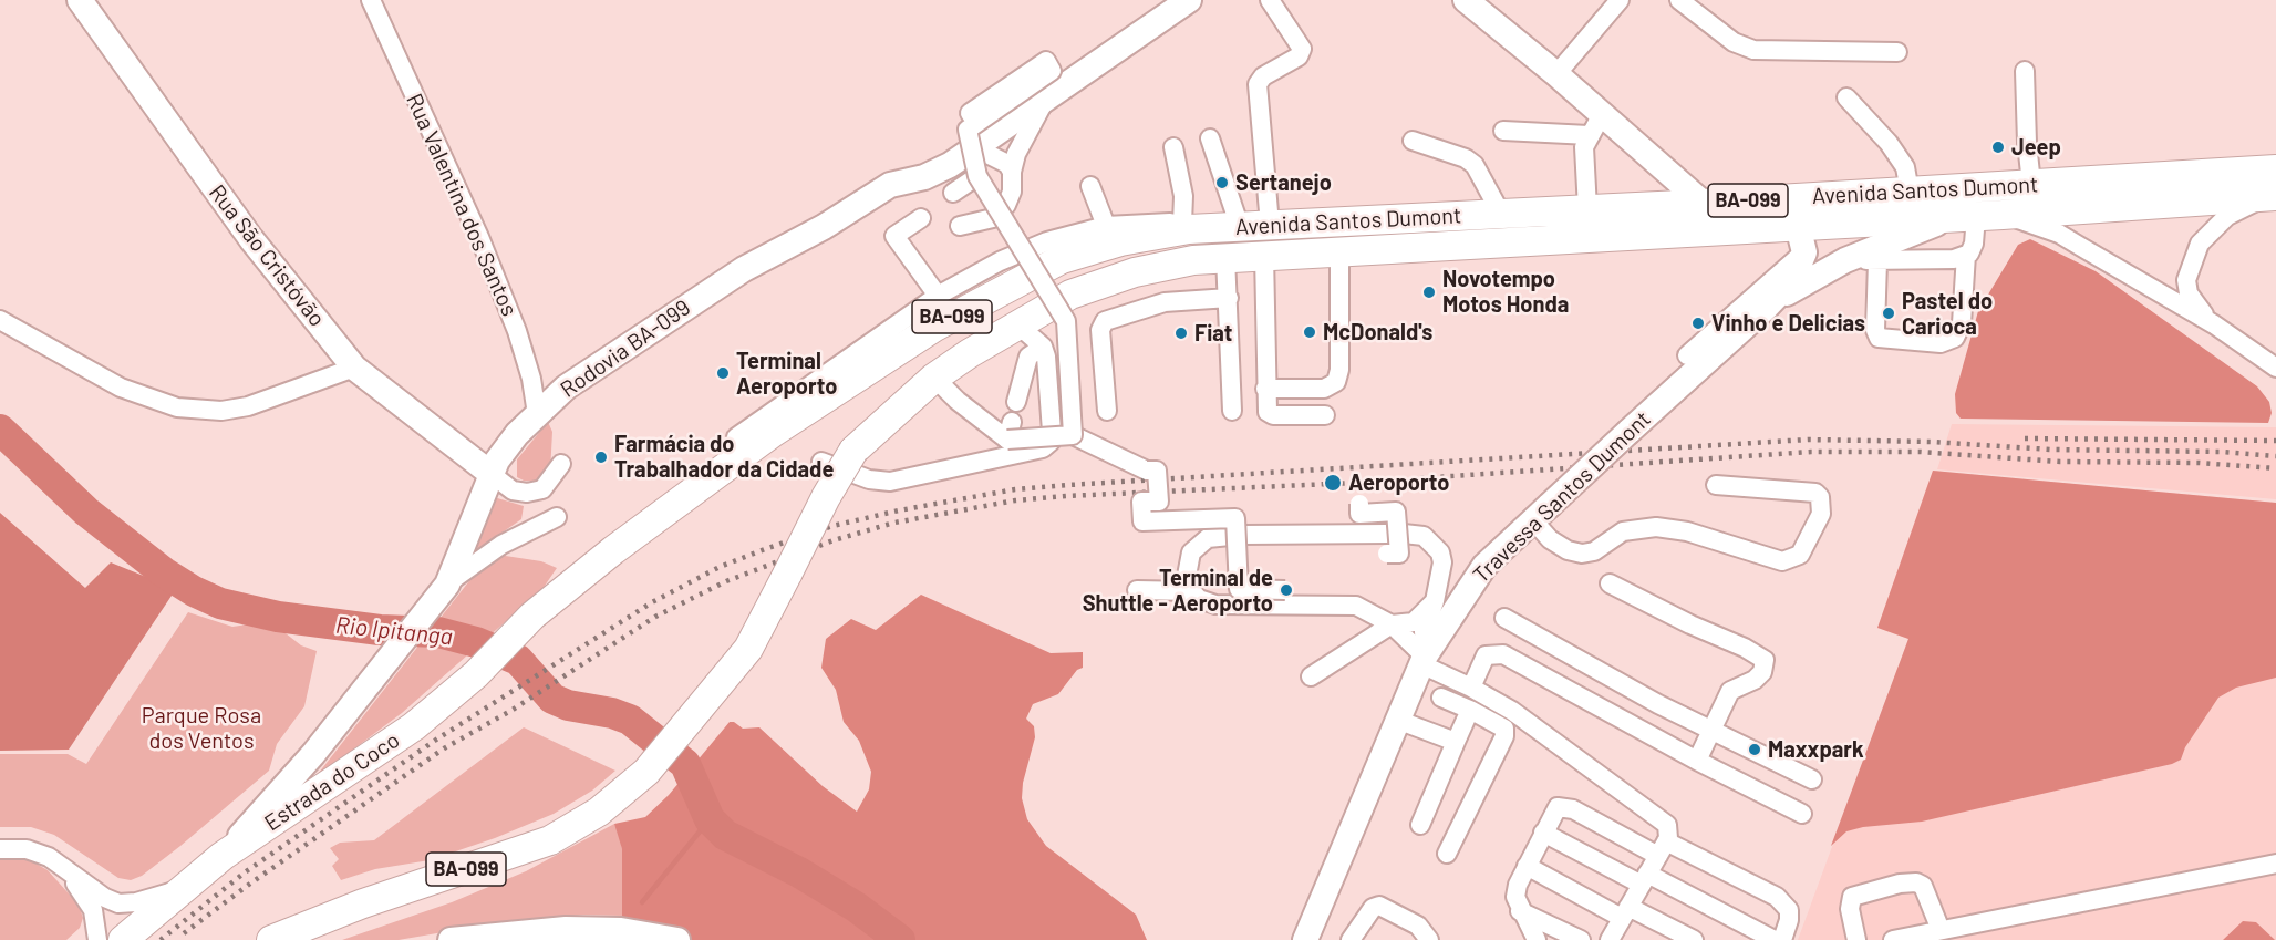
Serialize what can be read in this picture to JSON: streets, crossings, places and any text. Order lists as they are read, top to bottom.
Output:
{
  "streets": {
    "highway": ["Avenida Santos Dumont", "BA-099", "Estrada do Coco"],
    "main road": ["Rua São Cristóvão", "Rodovia BA-099", "Travessa Santos Dumont"],
    "street": ["Rua Valentina dos Santos"]
  },
  "crossings": [
    ["Avenida Santos Dumont", "Travessa Santos Dumont"],
    ["Avenida Santos Dumont", "Estrada do Coco"],
    ["Rua Valentina dos Santos", "Rodovia BA-099"],
    ["Rua São Cristóvão", "Rodovia BA-099"],
    ["Rodovia BA-099", "Estrada do Coco"]
  ],
  "water": ["Rio Ipitanga"],
  "parks": ["Parque Rosa dos Ventos"],
  "places": [
    "Jeep",
    "Sertanejo",
    "Novotempo Motos Honda",
    "Pastel do Carioca",
    "Vinho e Delicias",
    "McDonald's",
    "Fiat",
    "Terminal Aeroporto",
    "Farmácia do Trabalhador da Cidade",
    "Aeroporto",
    "Terminal de Shuttle - Aeroporto",
    "Maxxpark"
  ]
}
